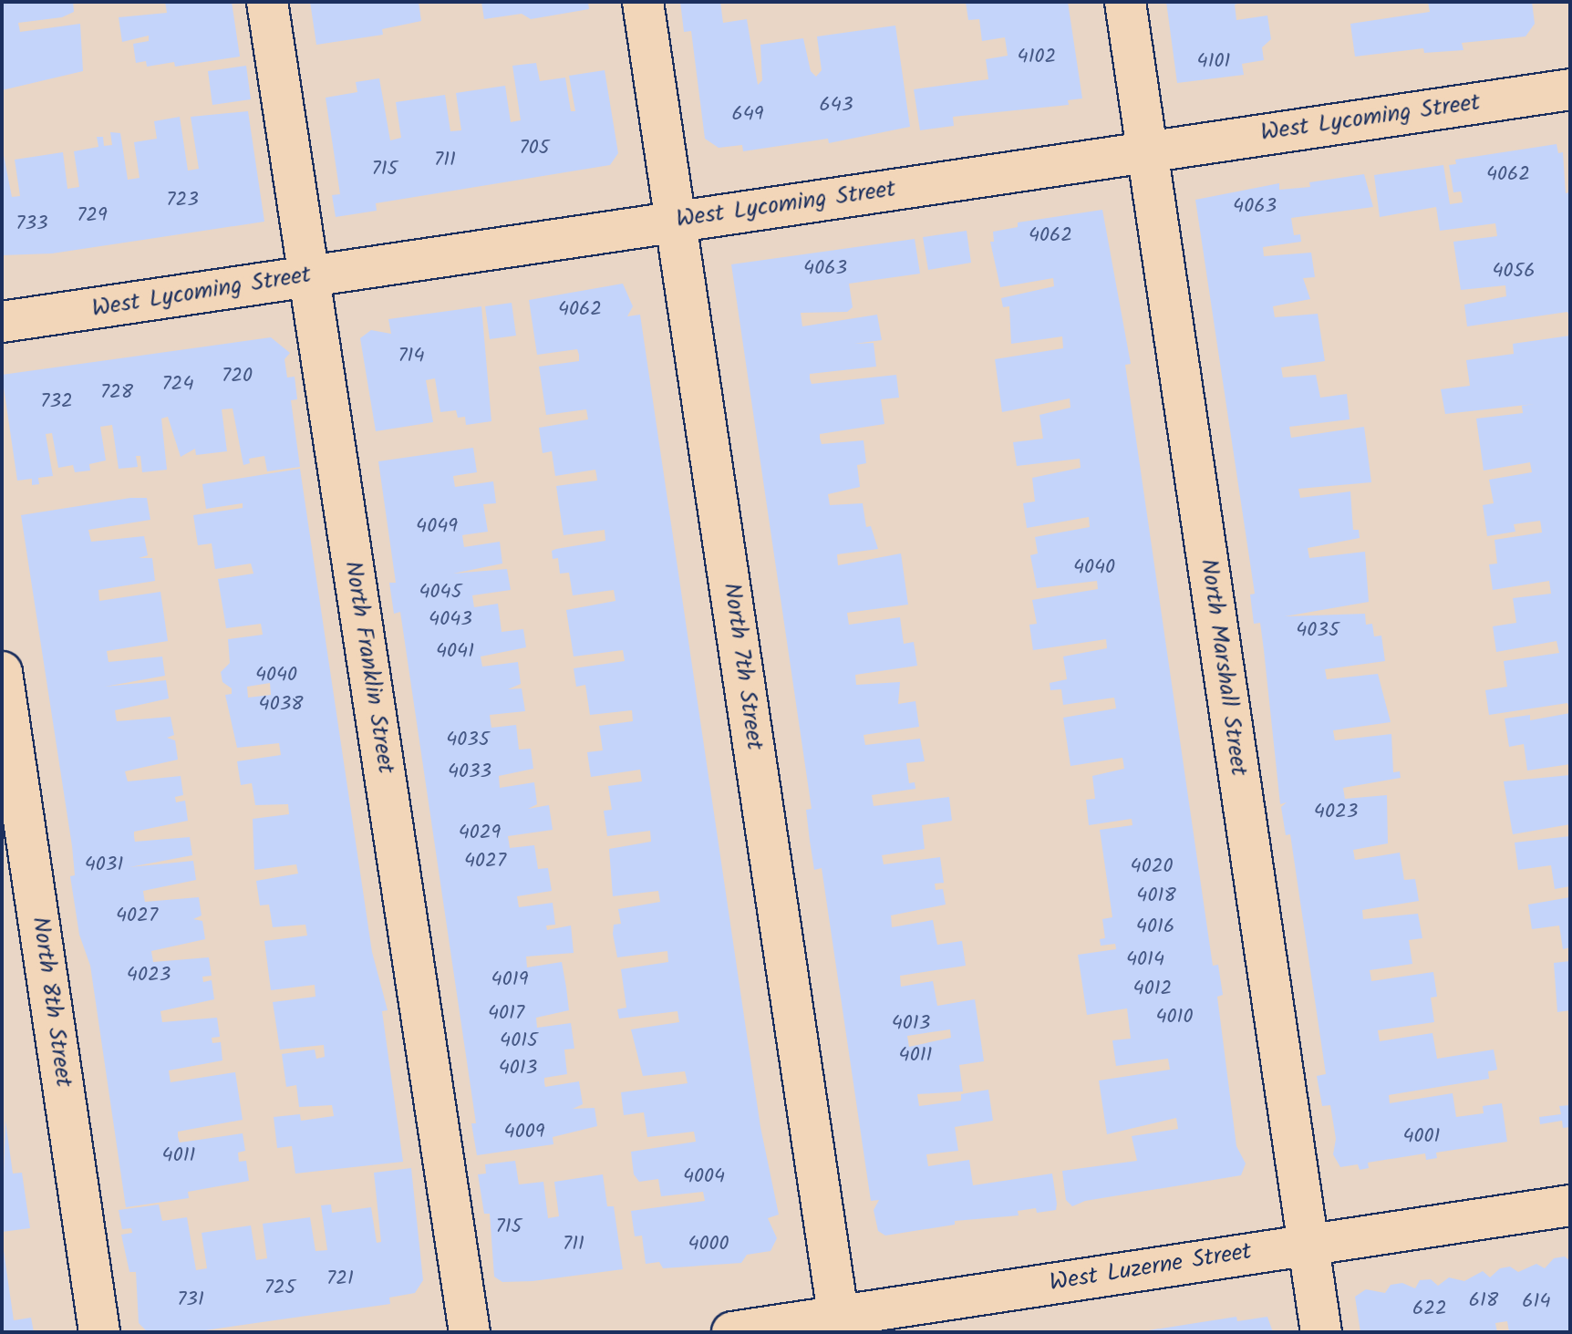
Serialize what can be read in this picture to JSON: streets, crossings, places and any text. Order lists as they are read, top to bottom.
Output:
{
  "streets": {
    "street": [
      "West Lycoming Street",
      "North 7th Street",
      "North Franklin Street",
      "North Marshall Street",
      "North 8th Street",
      "West Luzerne Street"
    ]
  },
  "crossings": [
    ["West Lycoming Street", "North 7th Street"],
    ["West Lycoming Street", "North Franklin Street"],
    ["West Lycoming Street", "North Marshall Street"],
    ["North 7th Street", "West Luzerne Street"],
    ["North Marshall Street", "West Luzerne Street"]
  ],
  "house_numbers": [
    "4102",
    "4101",
    "643",
    "649",
    "705",
    "711",
    "715",
    "4062",
    "723",
    "4063",
    "729",
    "733",
    "4062",
    "4063",
    "4056",
    "4062",
    "714",
    "720",
    "724",
    "728",
    "732",
    "4049",
    "4040",
    "4045",
    "4043",
    "4035",
    "4041",
    "4040",
    "4038",
    "4035",
    "4033",
    "4023",
    "4029",
    "4027",
    "4031",
    "4020",
    "4018",
    "4027",
    "4016",
    "4014",
    "4023",
    "4019",
    "4012",
    "4017",
    "4010",
    "4013",
    "4015",
    "4011",
    "4013",
    "4009",
    "4001",
    "4011",
    "4004",
    "715",
    "711",
    "4000",
    "721",
    "725",
    "731",
    "618",
    "614",
    "622"
  ]
}
